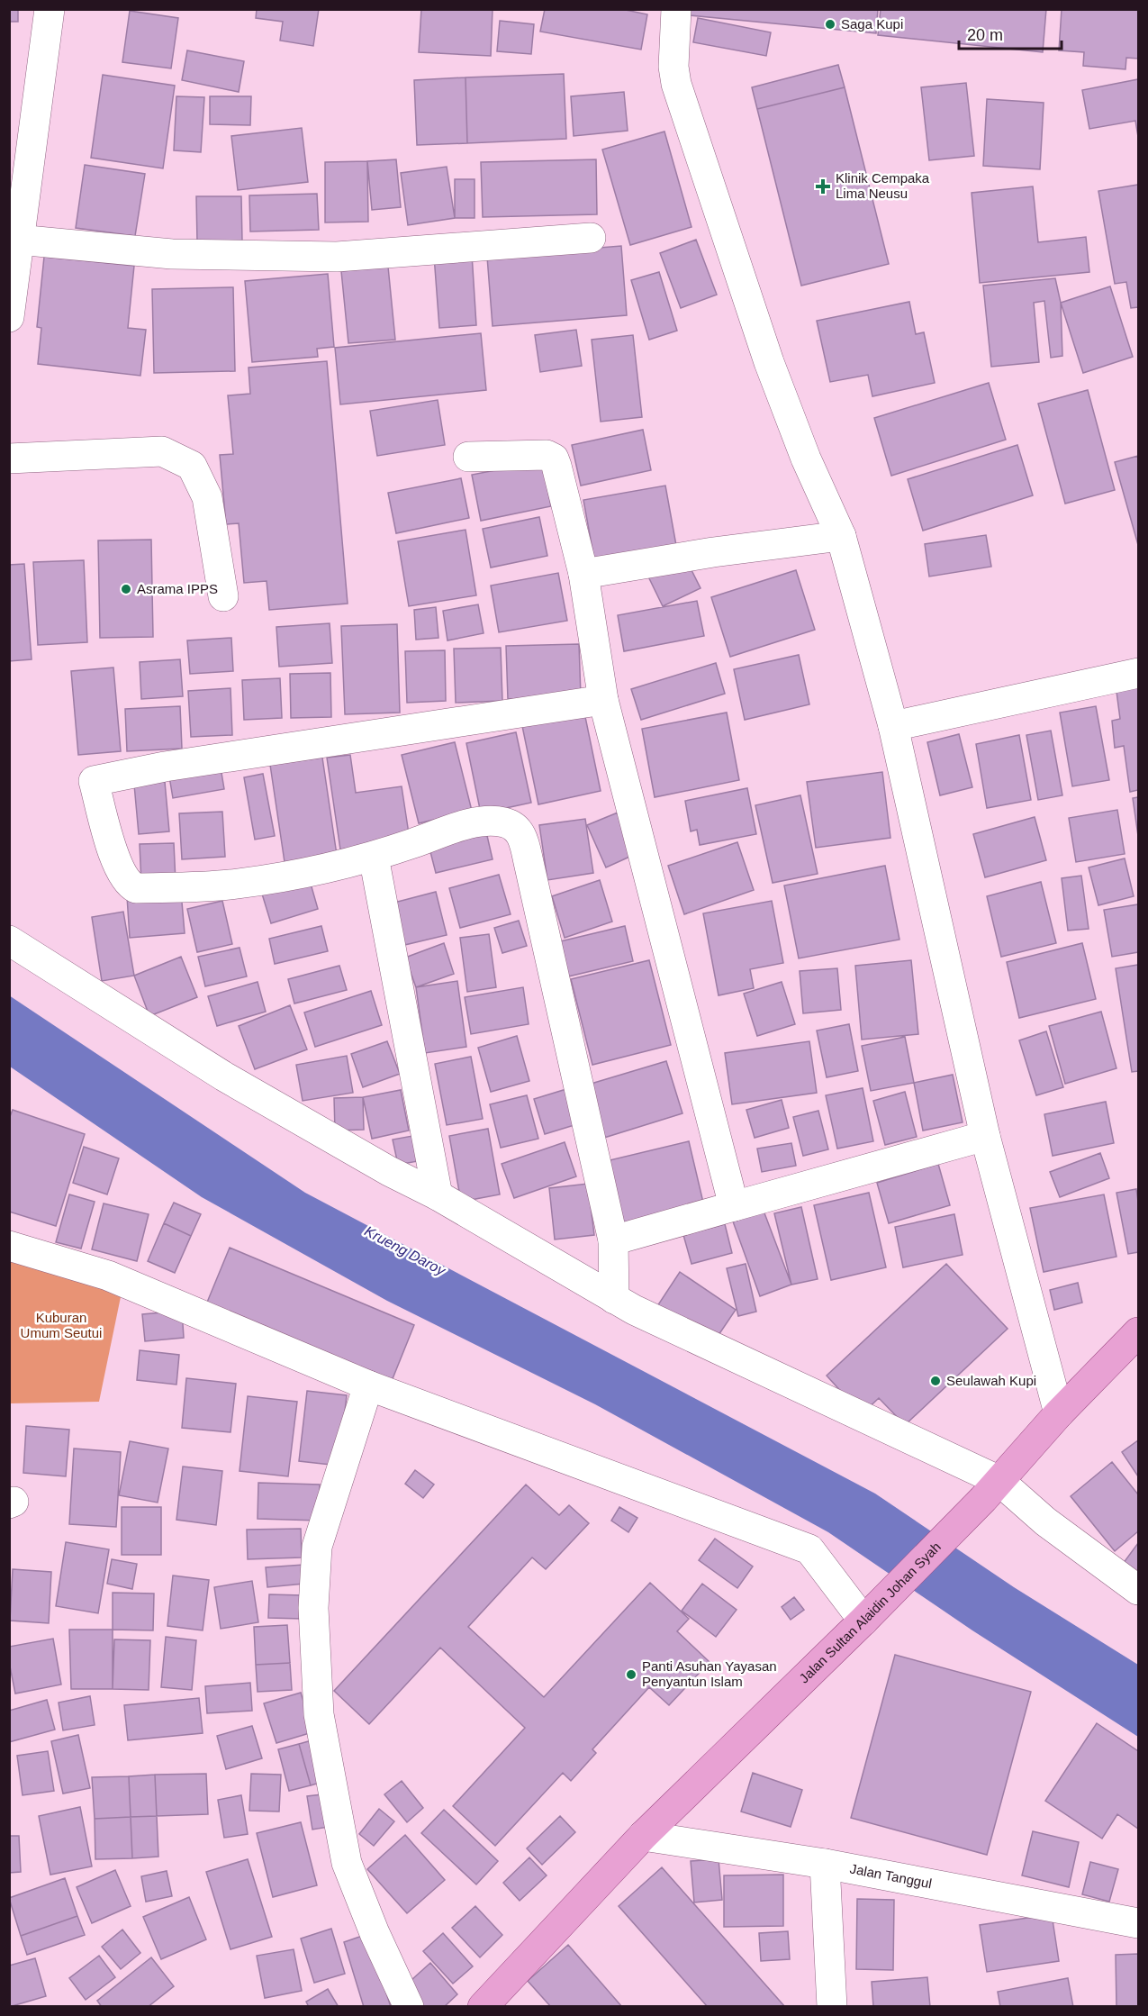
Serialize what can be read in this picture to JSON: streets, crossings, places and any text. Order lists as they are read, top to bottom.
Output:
{
  "streets": {
    "main road": ["Jalan Sultan Alaidin Johan Syah"],
    "street": ["Jalan Tanggul"]
  },
  "crossings": [
    ["Jalan Sultan Alaidin Johan Syah", "Jalan Tanggul"]
  ],
  "water": ["Krueng Daroy"],
  "parks": ["Kuburan Umum Seutui"],
  "places": {
    "other": [
      "Saga Kupi",
      "Asrama IPPS",
      "Seulawah Kupi",
      "Panti Asuhan Yayasan Penyantun Islam"
    ],
    "health": ["Klinik Cempaka Lima Neusu"]
  },
  "scale_bar": "20 m"
}
